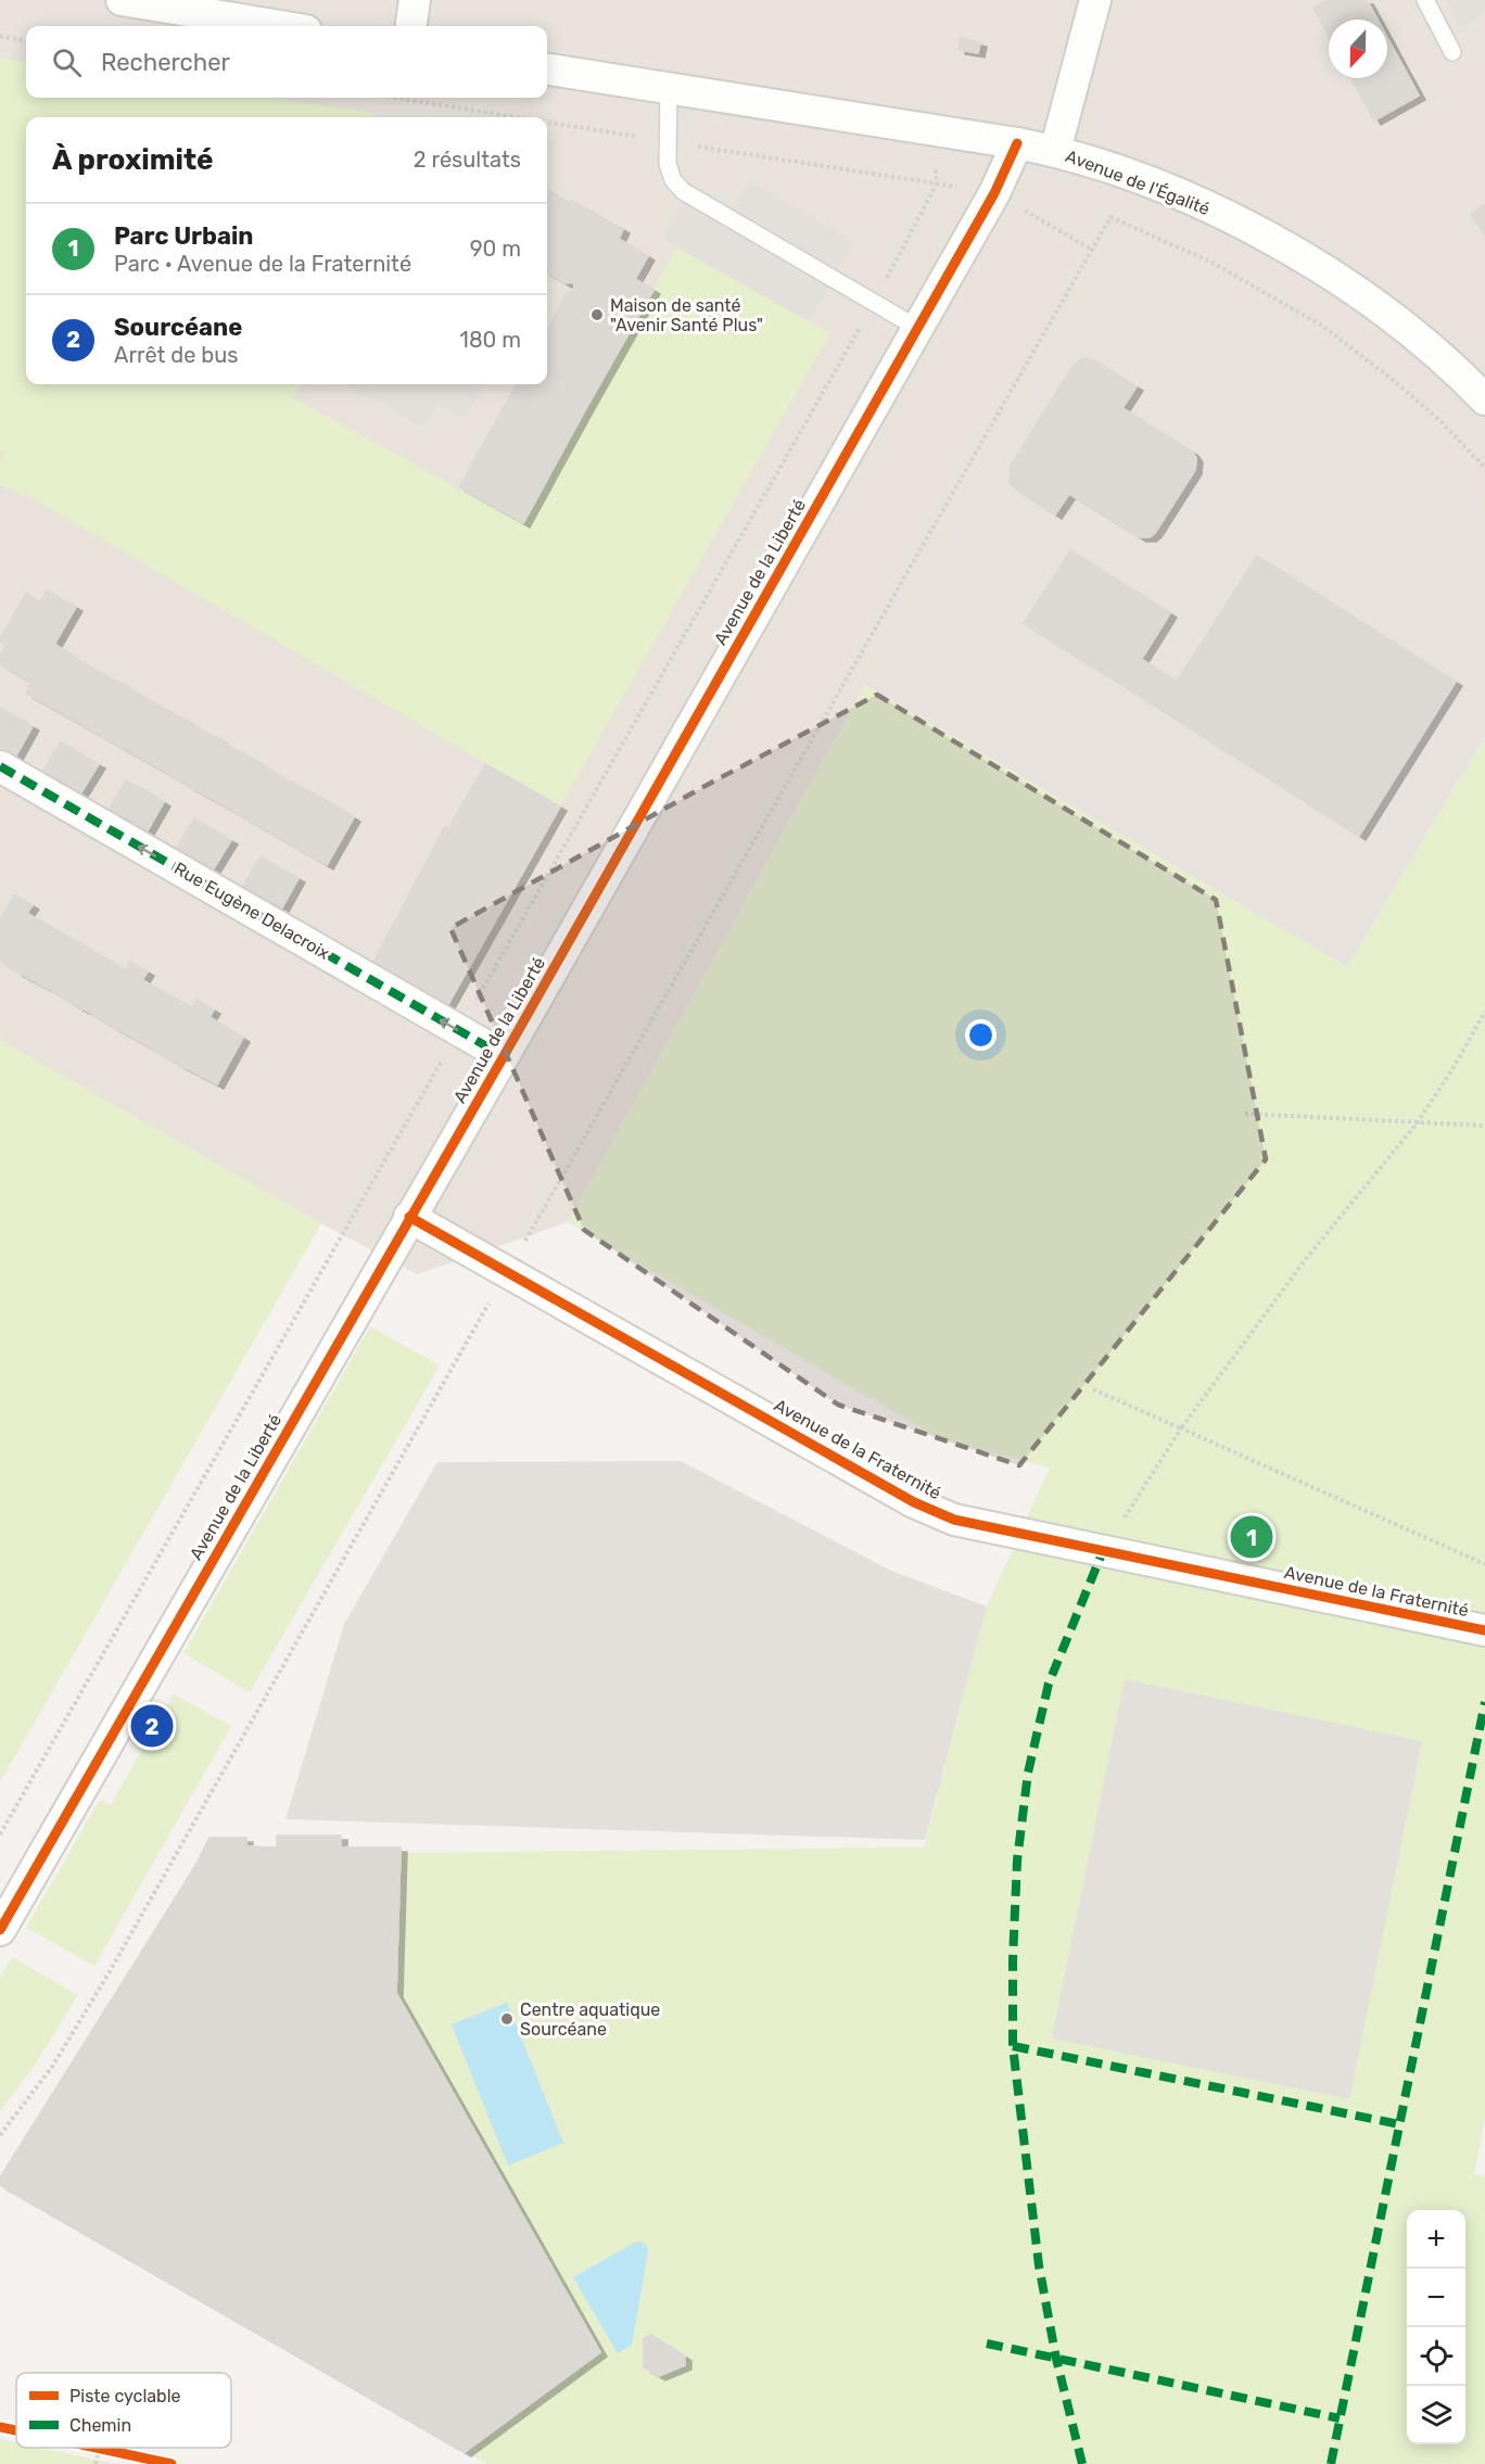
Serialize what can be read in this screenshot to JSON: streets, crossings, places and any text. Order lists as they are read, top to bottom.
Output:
{
  "streets": {
    "street": [
      "Avenue de l'Égalité",
      "Avenue de la Liberté",
      "Rue Eugène Delacroix",
      "Avenue de la Fraternité"
    ]
  },
  "crossings": [
    ["Avenue de l'Égalité", "Avenue de la Liberté"],
    ["Avenue de la Liberté", "Rue Eugène Delacroix"],
    ["Avenue de la Liberté", "Avenue de la Fraternité"]
  ],
  "one_way": ["Rue Eugène Delacroix"],
  "places": ["Maison de santé \"Avenir Santé Plus\"", "Centre aquatique Sourcéane"],
  "legend": ["Piste cyclable", "Chemin"],
  "north": "bottom",
  "page": {
    "search": "Rechercher",
    "heading": ["À proximité", "2 résultats"],
    "list": [
      {
        "mark": "1",
        "name": "Parc Urbain",
        "note": "Parc · Avenue de la Fraternité",
        "value": "90 m"
      },
      {
        "mark": "2",
        "name": "Sourcéane",
        "note": "Arrêt de bus",
        "value": "180 m"
      }
    ],
    "pins": ["1", "2"],
    "map_buttons": ["+", "−"]
  }
}
